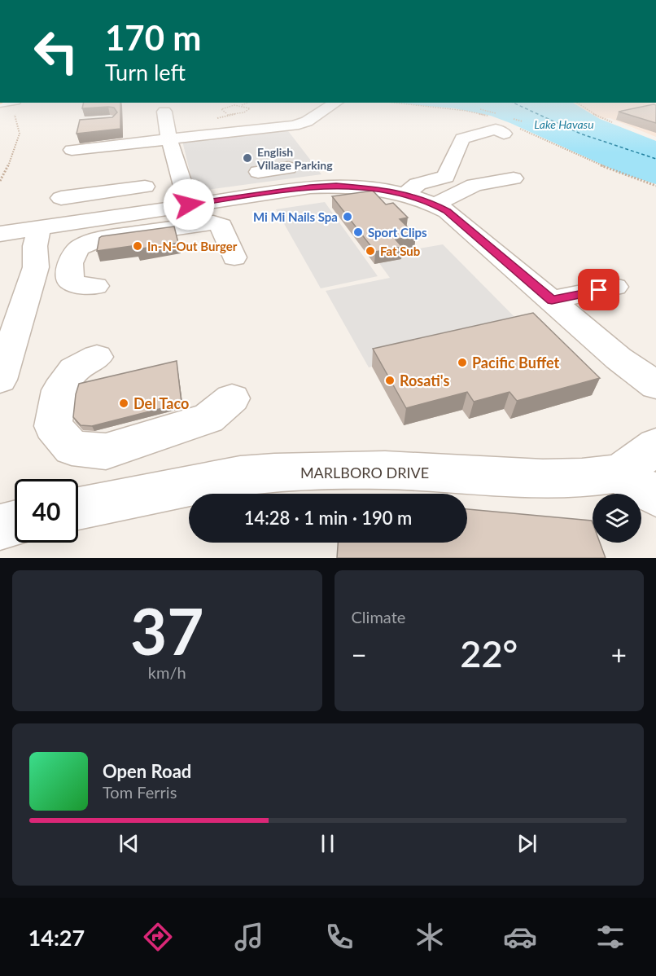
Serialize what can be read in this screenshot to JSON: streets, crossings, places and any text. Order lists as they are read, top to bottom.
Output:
{
  "streets": {
    "street": ["MARLBORO DRIVE"]
  },
  "water": ["Lake Havasu"],
  "places": [
    "English Village Parking",
    "Mi Mi Nails Spa",
    "Sport Clips",
    "In-N-Out Burger",
    "Fat Sub",
    "Pacific Buffet",
    "Rosati's",
    "Del Taco"
  ],
  "page": {
    "turn": ["170 m", "Turn left"],
    "limit": "40",
    "trip": "14:28 · 1 min · 190 m",
    "tile": [
      ["37", "km/h"],
      "Climate"
    ],
    "heat": ["−", "22°", "+"],
    "song": ["Open Road", "Tom Ferris"],
    "tabs": "14:27"
  }
}
